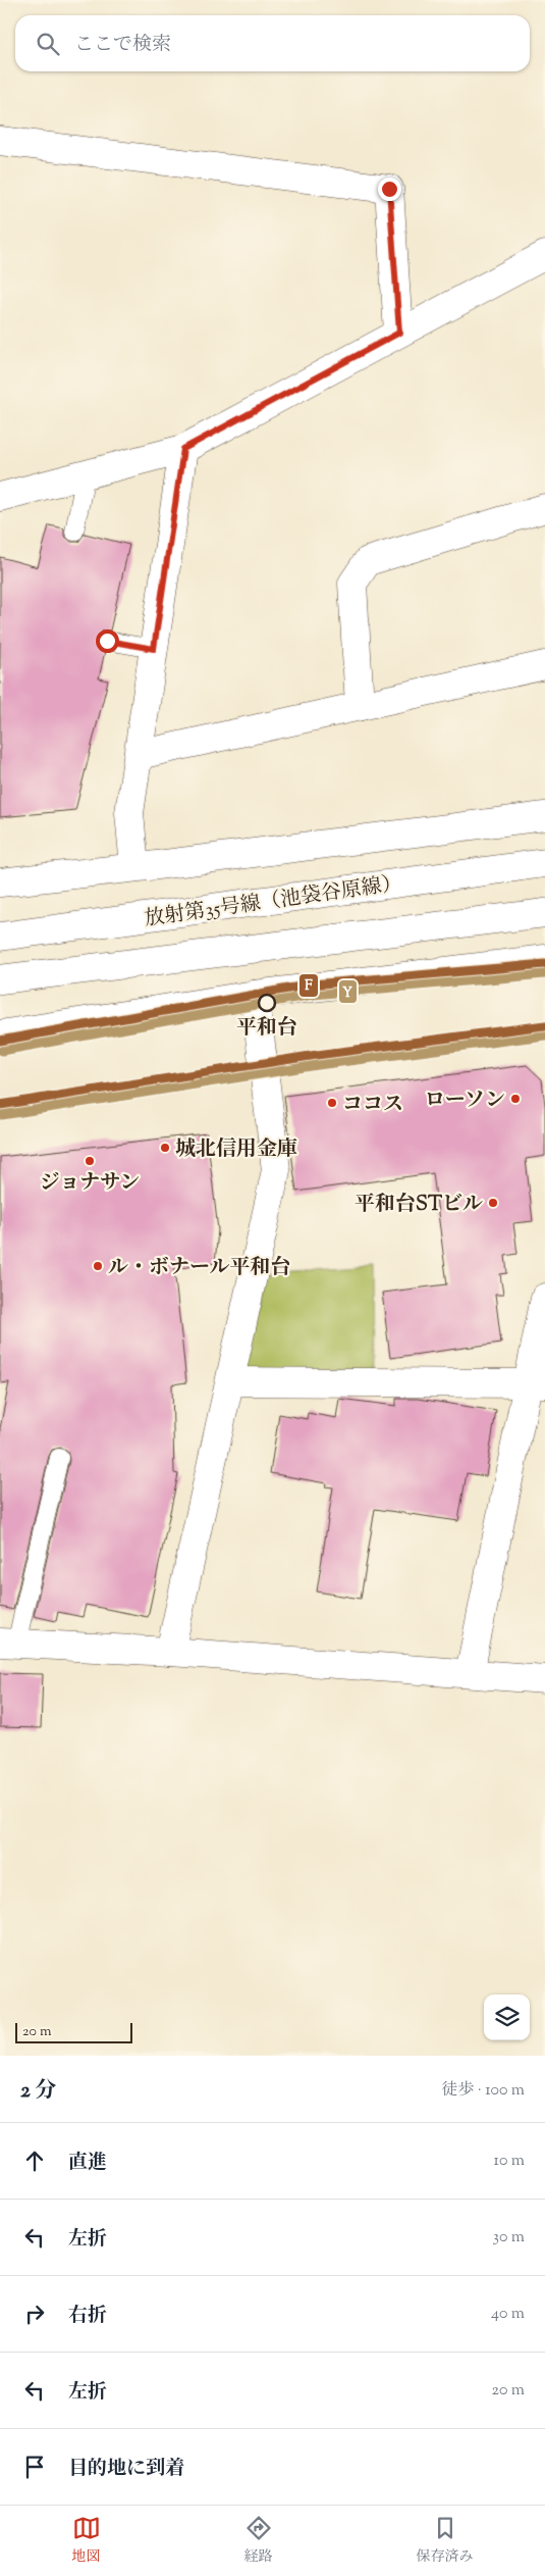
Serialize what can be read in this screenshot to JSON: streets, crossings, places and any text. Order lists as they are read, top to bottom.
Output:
{
  "streets": {
    "street": ["放射第35号線（池袋谷原線）"]
  },
  "places": [
    "平和台",
    "ローソン",
    "ココス",
    "城北信用金庫",
    "ジョナサン",
    "平和台STビル",
    "ル・ボナール平和台"
  ],
  "lines": ["transit line F", "transit line Y"],
  "scale_bar": "20 m",
  "page": {
    "search": "ここで検索",
    "scale": "20 m",
    "heading": ["2 分", "徒歩 · 100 m"],
    "list": [
      ["直進", "10 m"],
      ["左折", "30 m"],
      ["右折", "40 m"],
      ["左折", "20 m"],
      "目的地に到着"
    ],
    "nav": ["地図", "経路", "保存済み"]
  }
}
